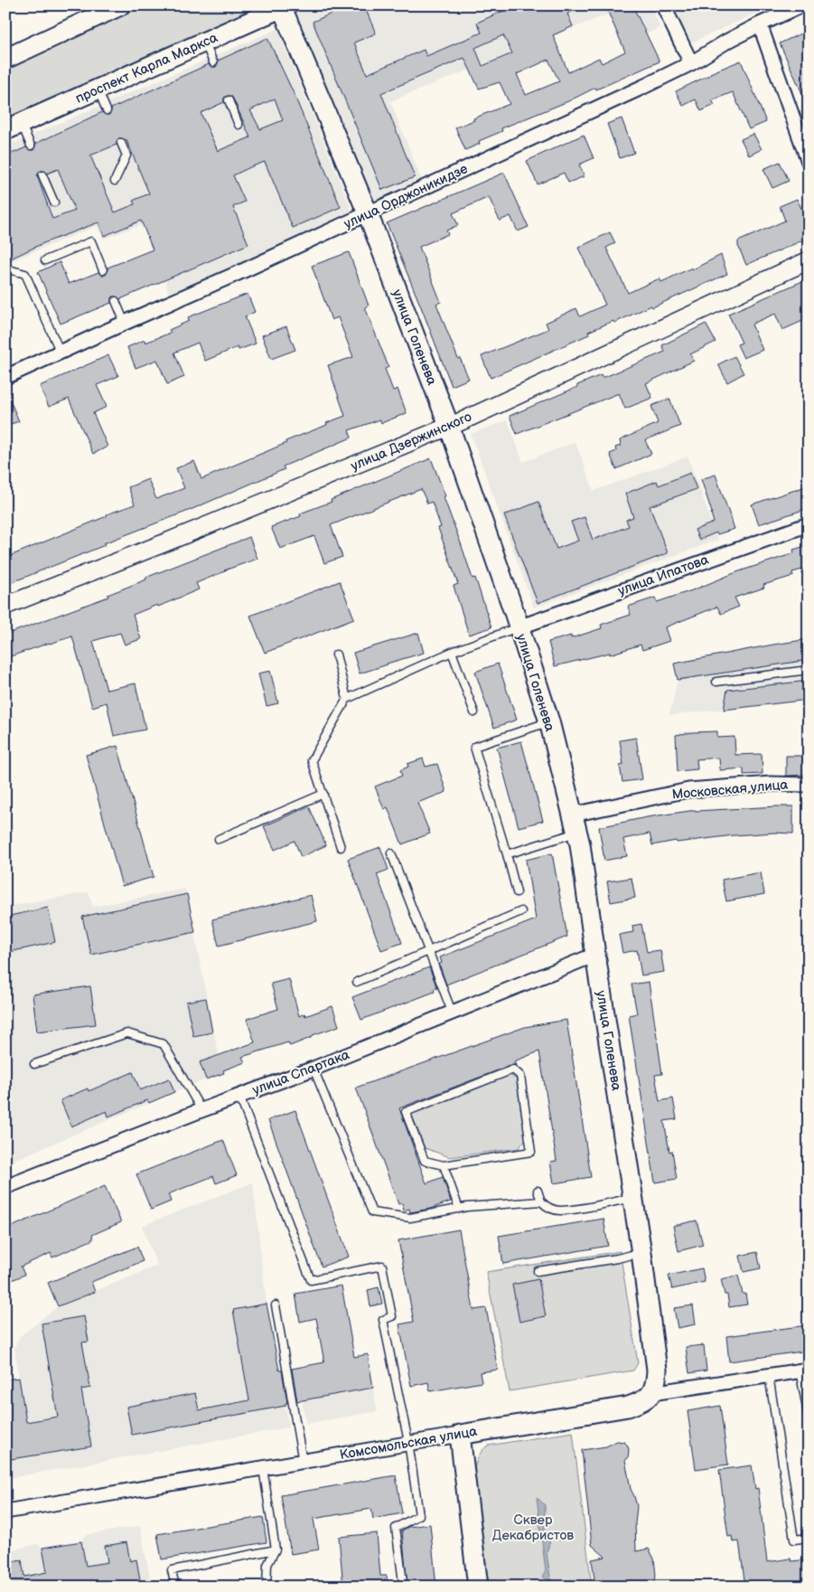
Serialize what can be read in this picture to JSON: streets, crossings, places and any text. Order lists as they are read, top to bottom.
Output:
{
  "streets": {
    "main road": ["проспект Карла Маркса", "улица Голенева", "Комсомольская улица"],
    "street": [
      "улица Орджоникидзе",
      "улица Дзержинского",
      "улица Ипатова",
      "Московская улица",
      "улица Спартака"
    ]
  },
  "crossings": [
    ["проспект Карла Маркса", "улица Голенева"],
    ["улица Орджоникидзе", "улица Голенева"],
    ["улица Голенева", "улица Дзержинского"],
    ["улица Голенева", "улица Ипатова"],
    ["улица Голенева", "Московская улица"],
    ["улица Голенева", "улица Спартака"],
    ["улица Голенева", "Комсомольская улица"]
  ],
  "parks": ["Сквер Декабристов"]
}
